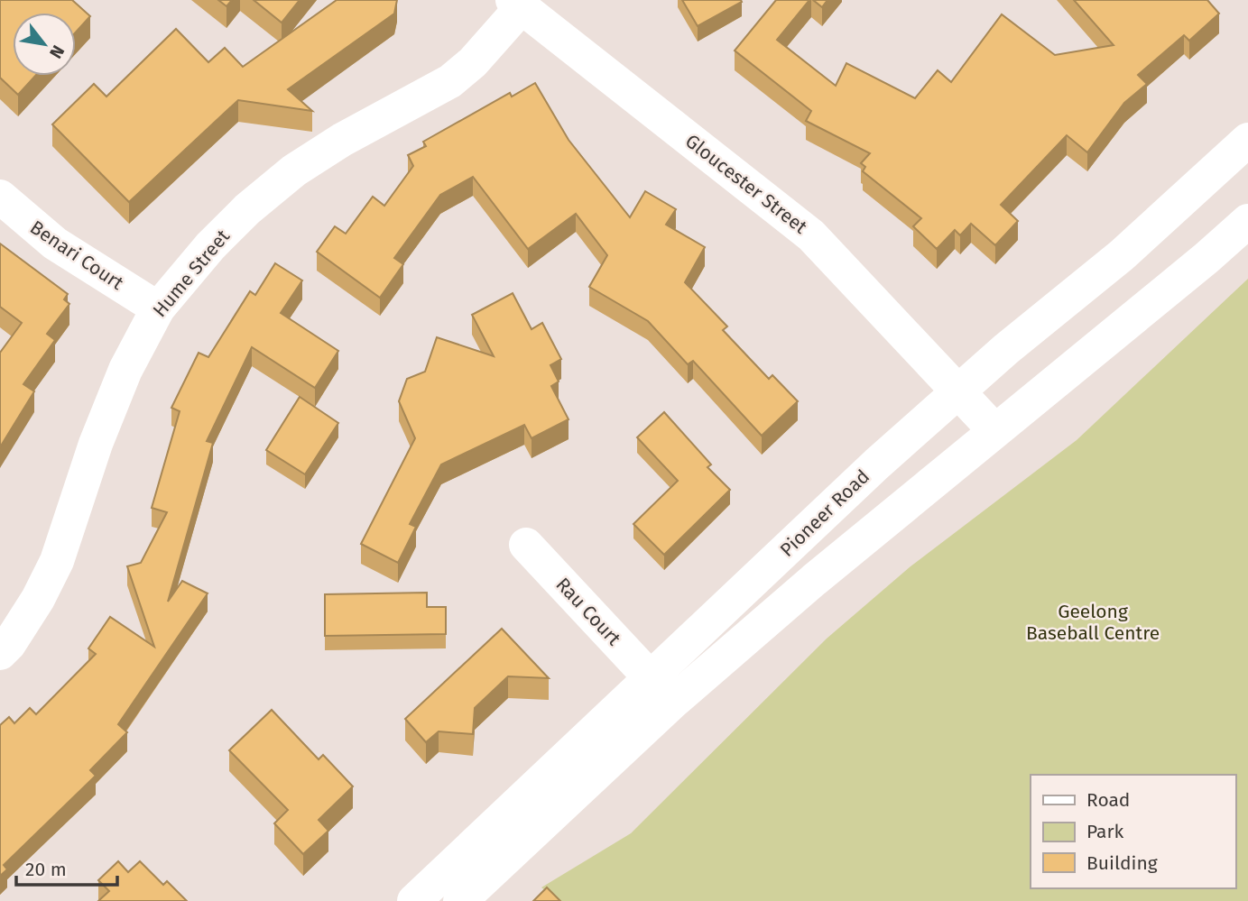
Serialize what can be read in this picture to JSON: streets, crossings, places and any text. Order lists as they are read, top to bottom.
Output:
{
  "streets": {
    "main road": [
      "Gloucester Street",
      "Benari Court",
      "Hume Street",
      "Pioneer Road",
      "Rau Court"
    ]
  },
  "crossings": [
    ["Gloucester Street", "Hume Street"],
    ["Gloucester Street", "Pioneer Road"],
    ["Benari Court", "Hume Street"],
    ["Pioneer Road", "Rau Court"]
  ],
  "parks": ["Geelong Baseball Centre"],
  "legend": ["Road", "Park", "Building"],
  "scale_bar": "20 m",
  "north": "bottom right"
}
